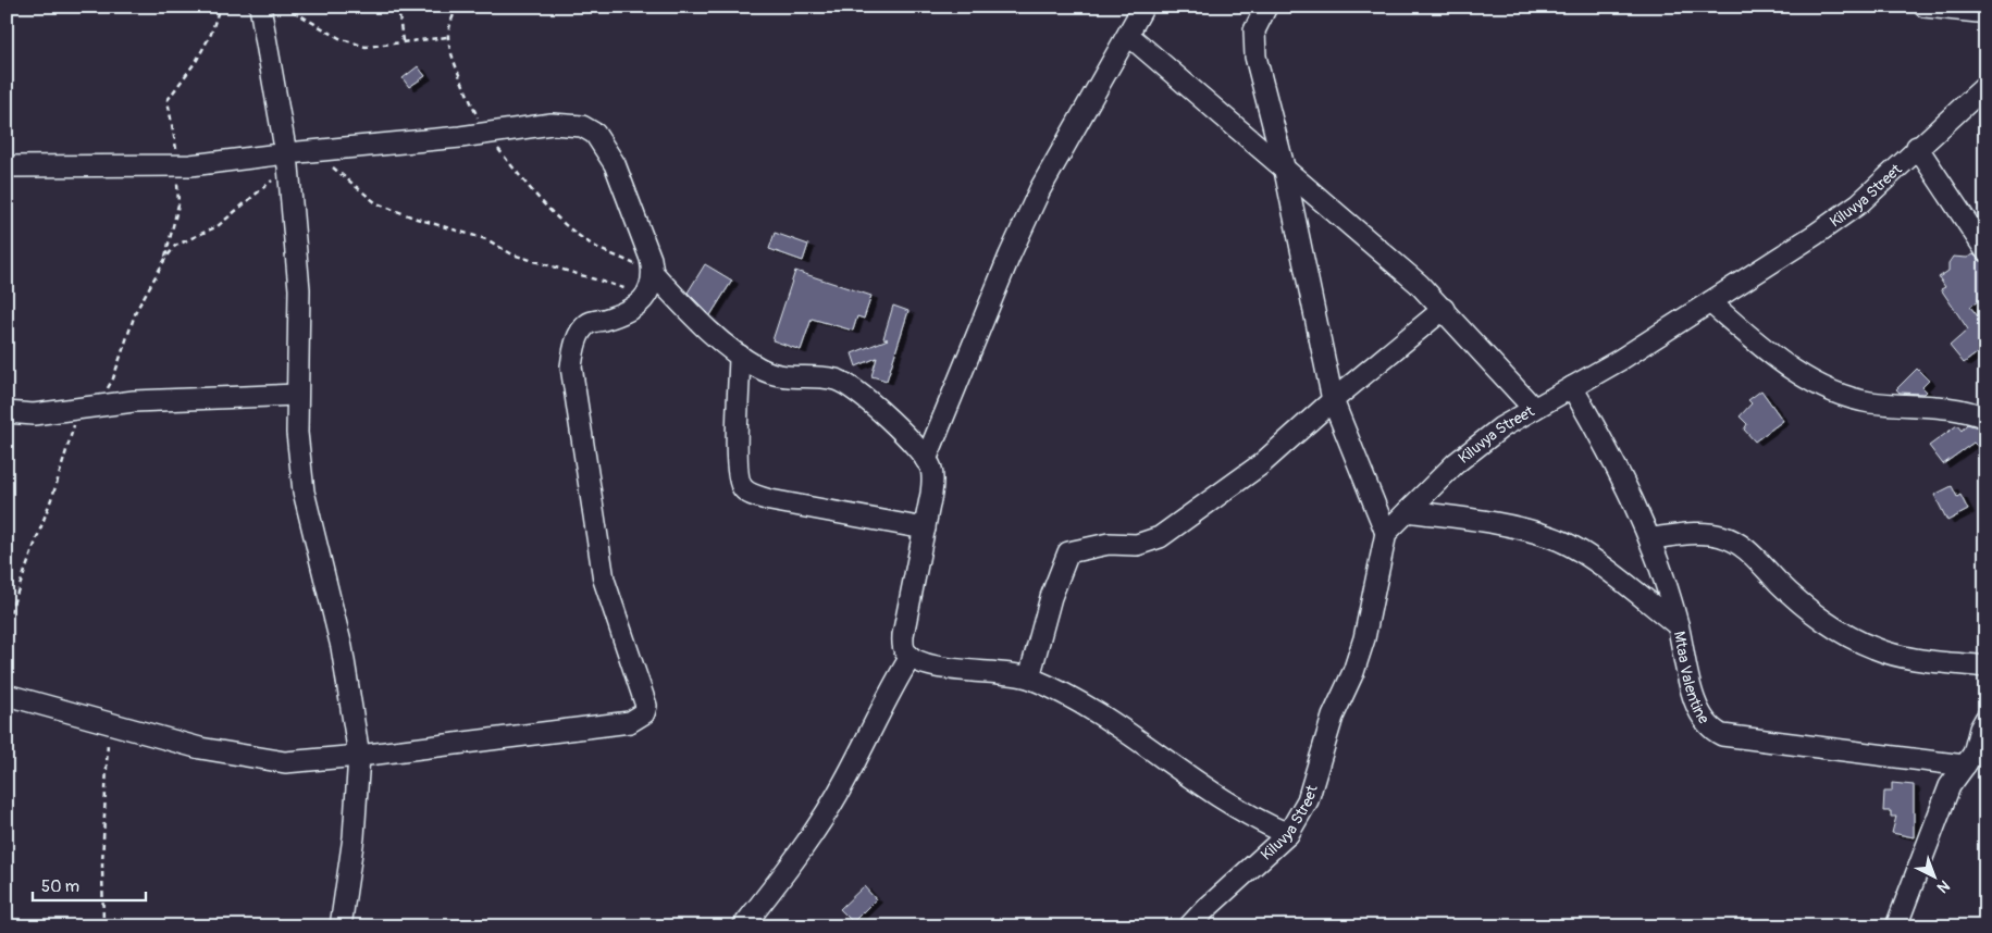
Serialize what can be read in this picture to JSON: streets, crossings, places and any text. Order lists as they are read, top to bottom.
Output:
{
  "streets": {
    "street": ["Kiluvya Street", "Mtaa Valentine"]
  },
  "crossings": [
    ["Kiluvya Street", "Mtaa Valentine"]
  ],
  "scale_bar": "50 m",
  "north": "bottom right"
}
